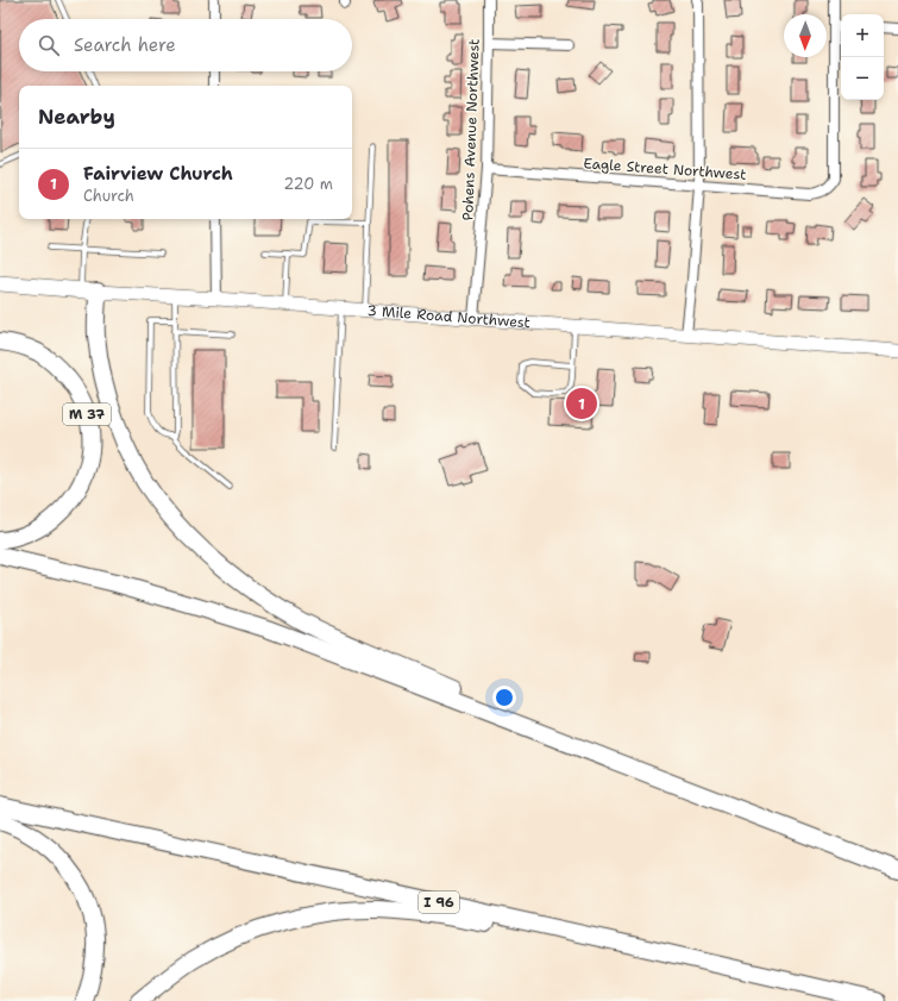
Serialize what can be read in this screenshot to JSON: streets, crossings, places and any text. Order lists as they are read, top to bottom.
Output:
{
  "streets": {
    "highway": ["3 Mile Road Northwest", "M 37", "I 96"],
    "street": ["Pohens Avenue Northwest", "Eagle Street Northwest"]
  },
  "crossings": [
    ["Pohens Avenue Northwest", "Eagle Street Northwest"],
    ["Pohens Avenue Northwest", "3 Mile Road Northwest"]
  ],
  "north": "bottom",
  "page": {
    "map_buttons": ["+", "−"],
    "search": "Search here",
    "heading": "Nearby",
    "list": [
      {
        "mark": "1",
        "name": "Fairview Church",
        "note": "Church",
        "value": "220 m"
      }
    ],
    "pins": "1"
  }
}
